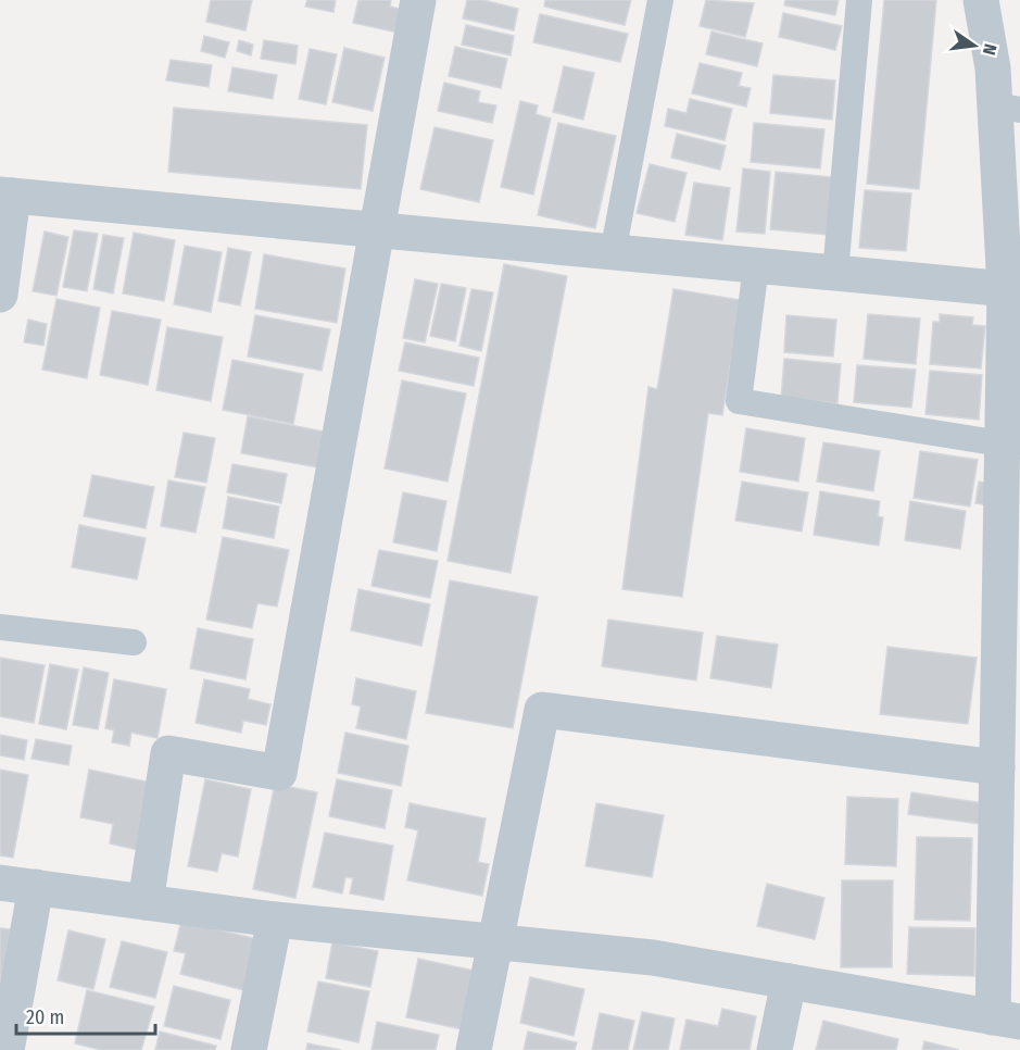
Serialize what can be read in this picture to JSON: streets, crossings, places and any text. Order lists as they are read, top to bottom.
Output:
{
  "scale_bar": "20 m",
  "north": "right"
}
